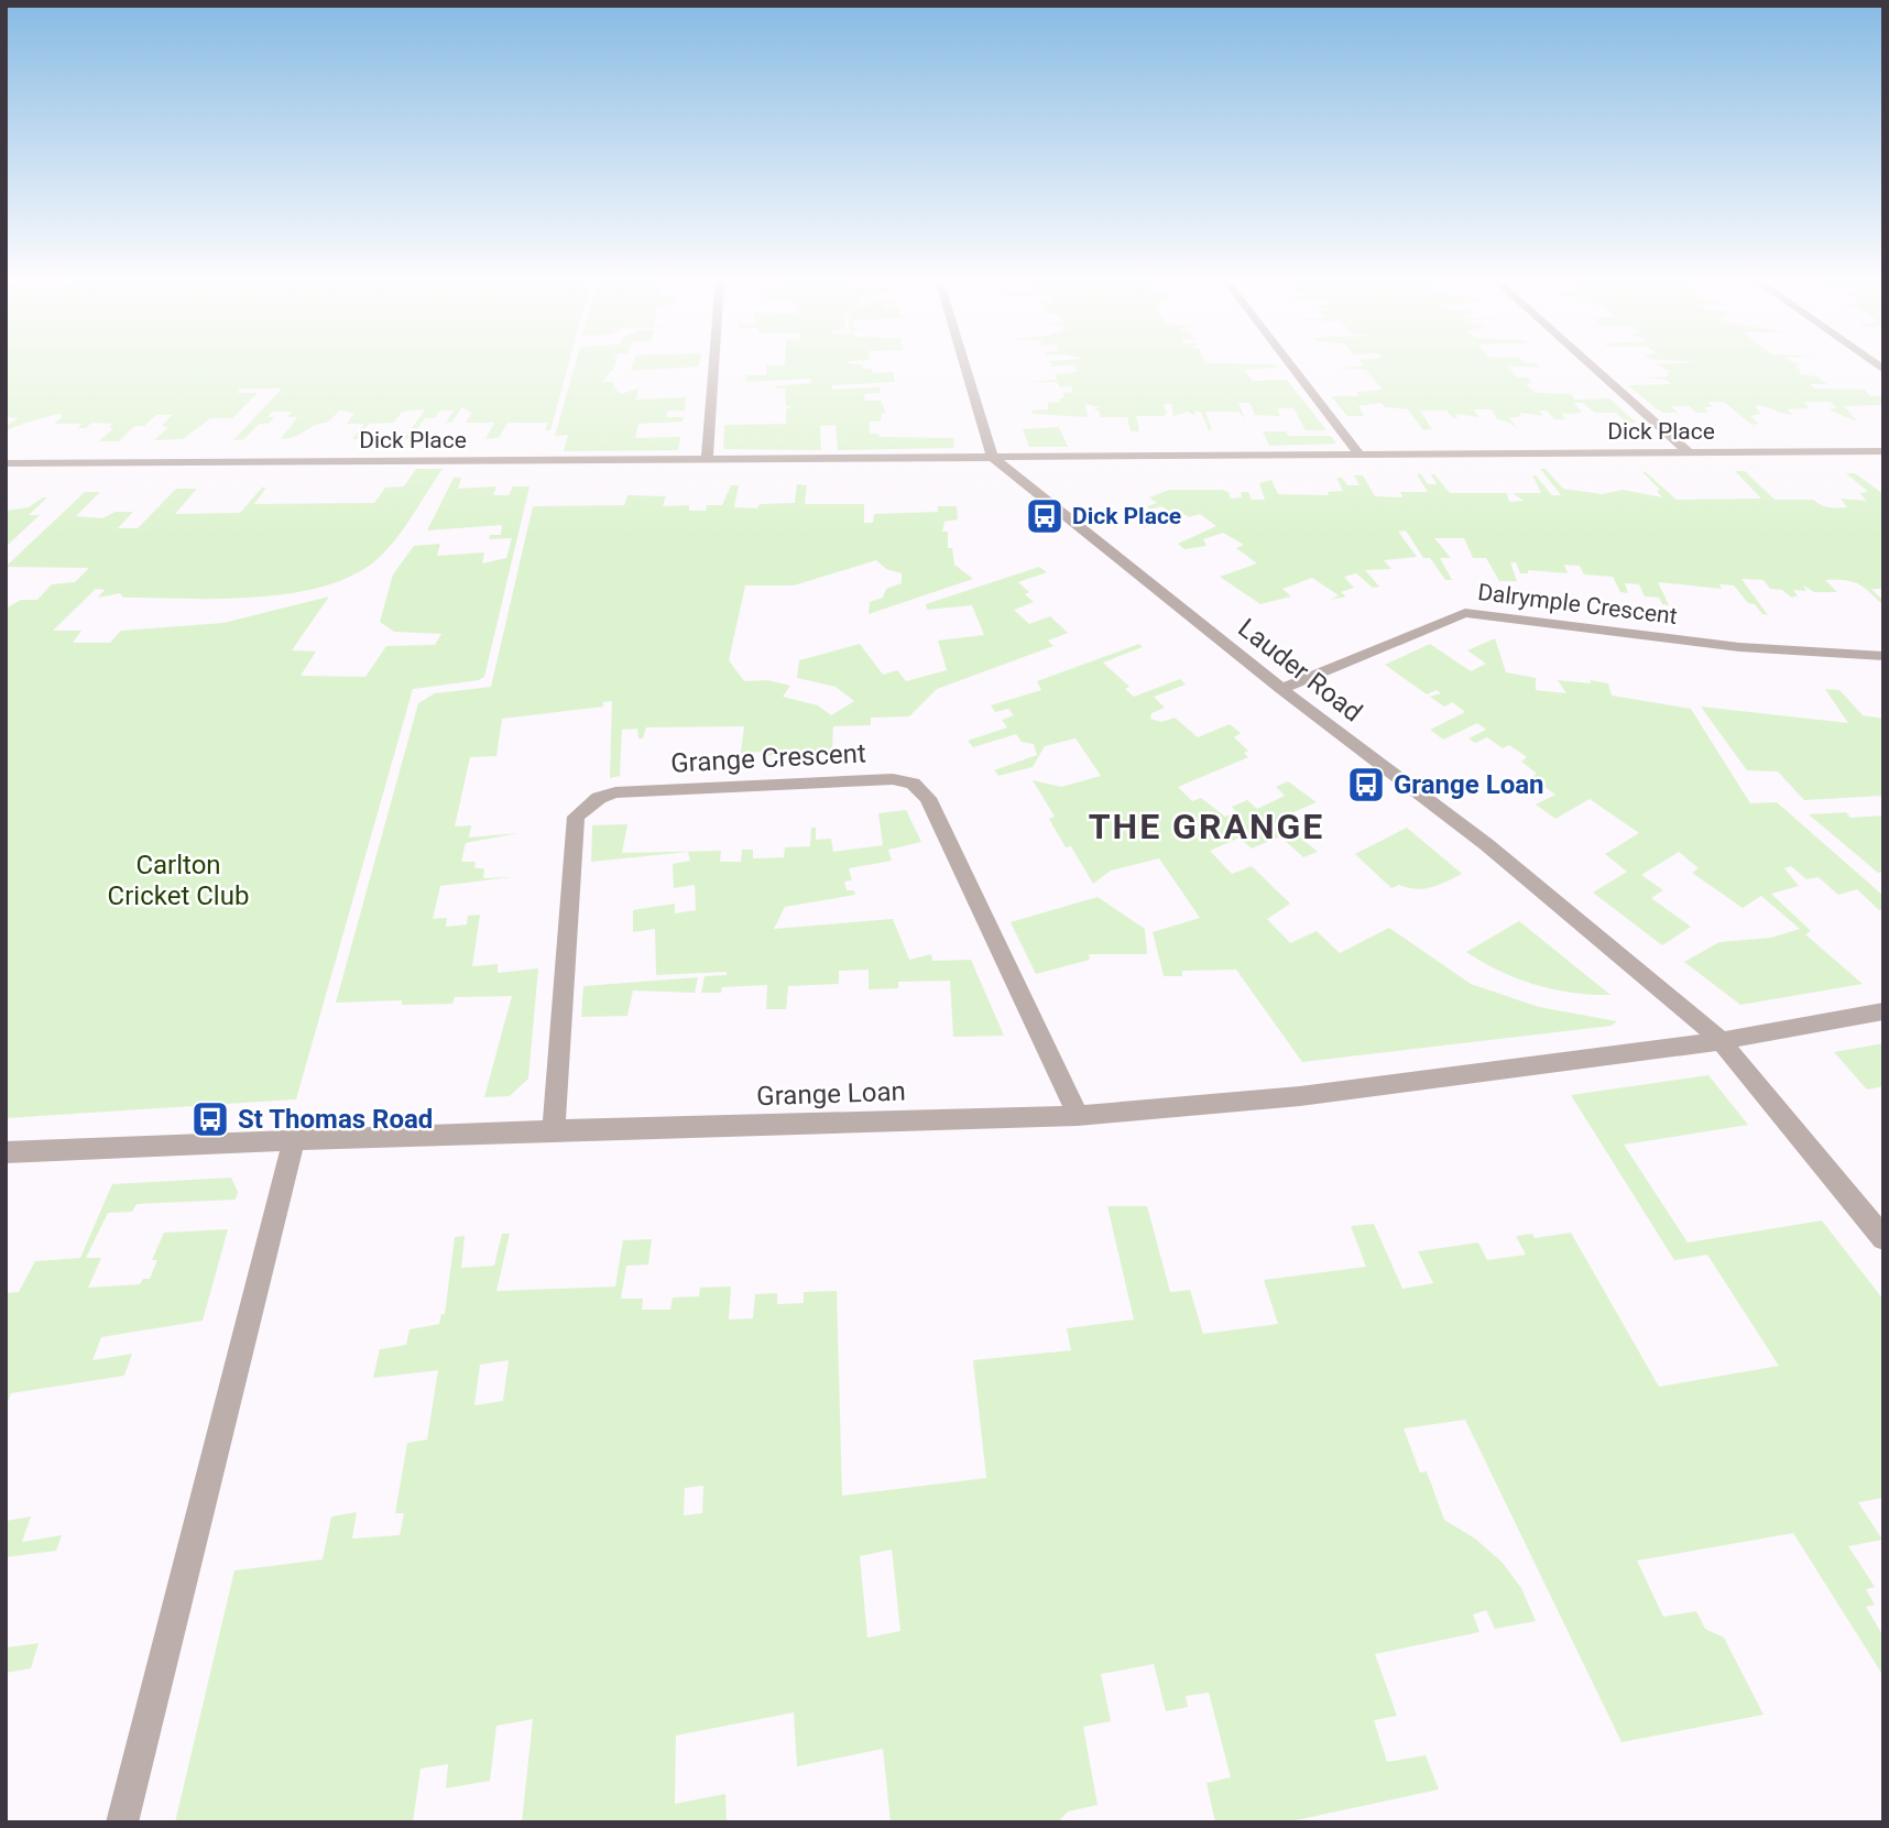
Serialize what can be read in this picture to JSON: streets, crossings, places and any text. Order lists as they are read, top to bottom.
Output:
{
  "streets": {
    "street": [
      "Dick Place",
      "Dalrymple Crescent",
      "Lauder Road",
      "Grange Crescent",
      "Grange Loan"
    ]
  },
  "crossings": [
    ["Dick Place", "Lauder Road"],
    ["Dalrymple Crescent", "Lauder Road"],
    ["Lauder Road", "Grange Loan"],
    ["Grange Crescent", "Grange Loan"]
  ],
  "districts": ["THE GRANGE"],
  "parks": ["Carlton Cricket Club"],
  "places": {
    "bus stop": ["Dick Place", "Grange Loan", "St Thomas Road"]
  }
}
